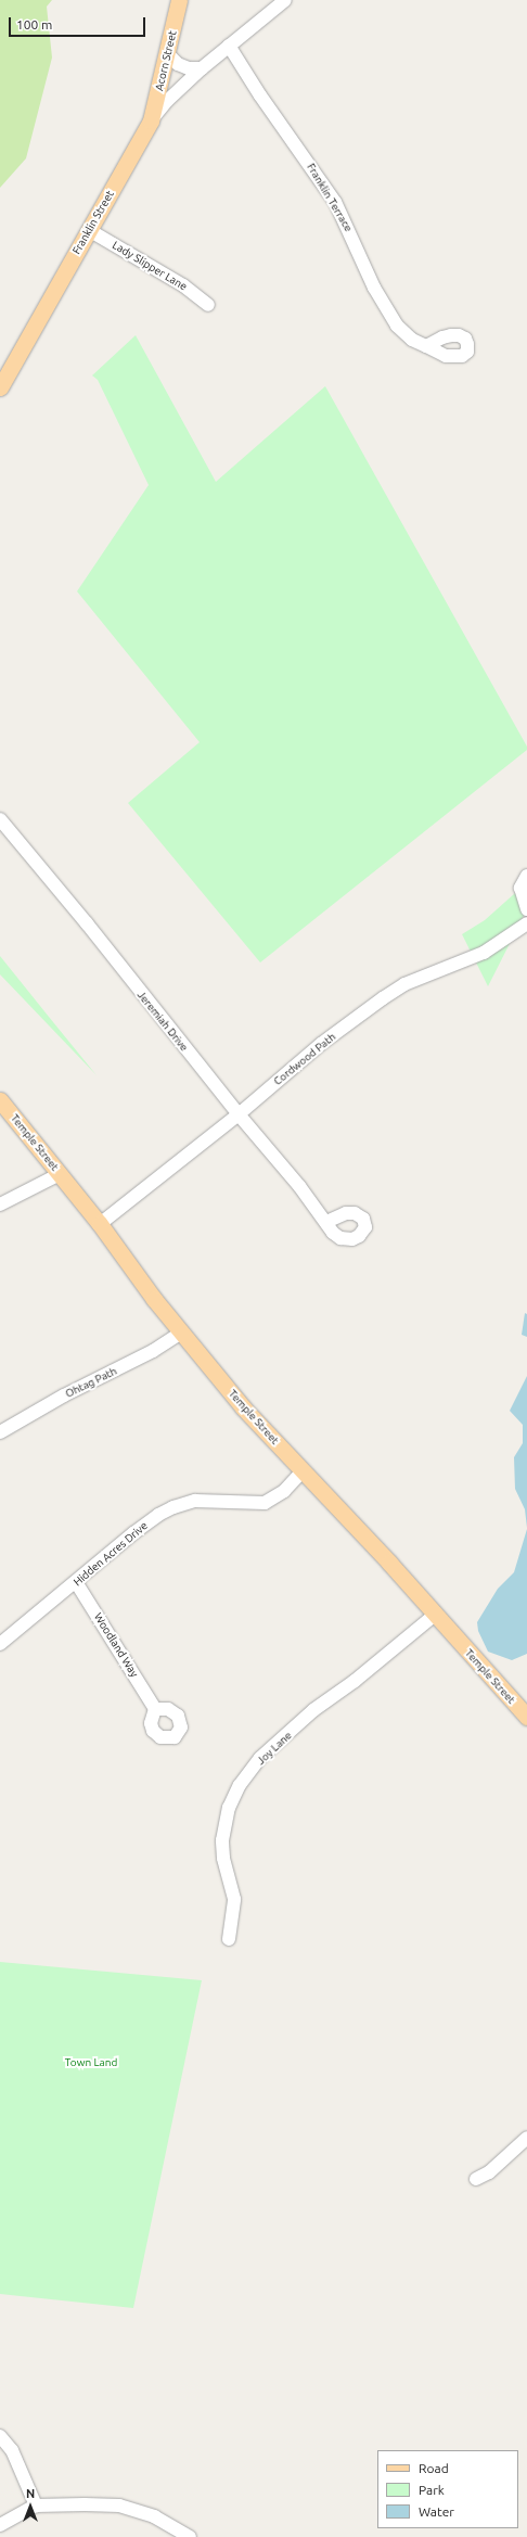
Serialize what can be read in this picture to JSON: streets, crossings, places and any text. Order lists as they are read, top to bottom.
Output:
{
  "streets": {
    "main road": ["Acorn Street", "Franklin Street", "Temple Street"],
    "street": [
      "Franklin Terrace",
      "Lady Slipper Lane",
      "Jeremiah Drive",
      "Cordwood Path",
      "Ohtag Path",
      "Hidden Acres Drive",
      "Woodland Way",
      "Joy Lane"
    ]
  },
  "crossings": [
    ["Acorn Street", "Franklin Street"],
    ["Franklin Terrace", "Franklin Street"],
    ["Franklin Street", "Lady Slipper Lane"],
    ["Jeremiah Drive", "Cordwood Path"],
    ["Cordwood Path", "Temple Street"],
    ["Temple Street", "Ohtag Path"],
    ["Temple Street", "Hidden Acres Drive"],
    ["Temple Street", "Joy Lane"],
    ["Hidden Acres Drive", "Woodland Way"]
  ],
  "parks": ["Town Land"],
  "legend": ["Road", "Park", "Water"],
  "scale_bar": "100 m",
  "north": "top"
}
